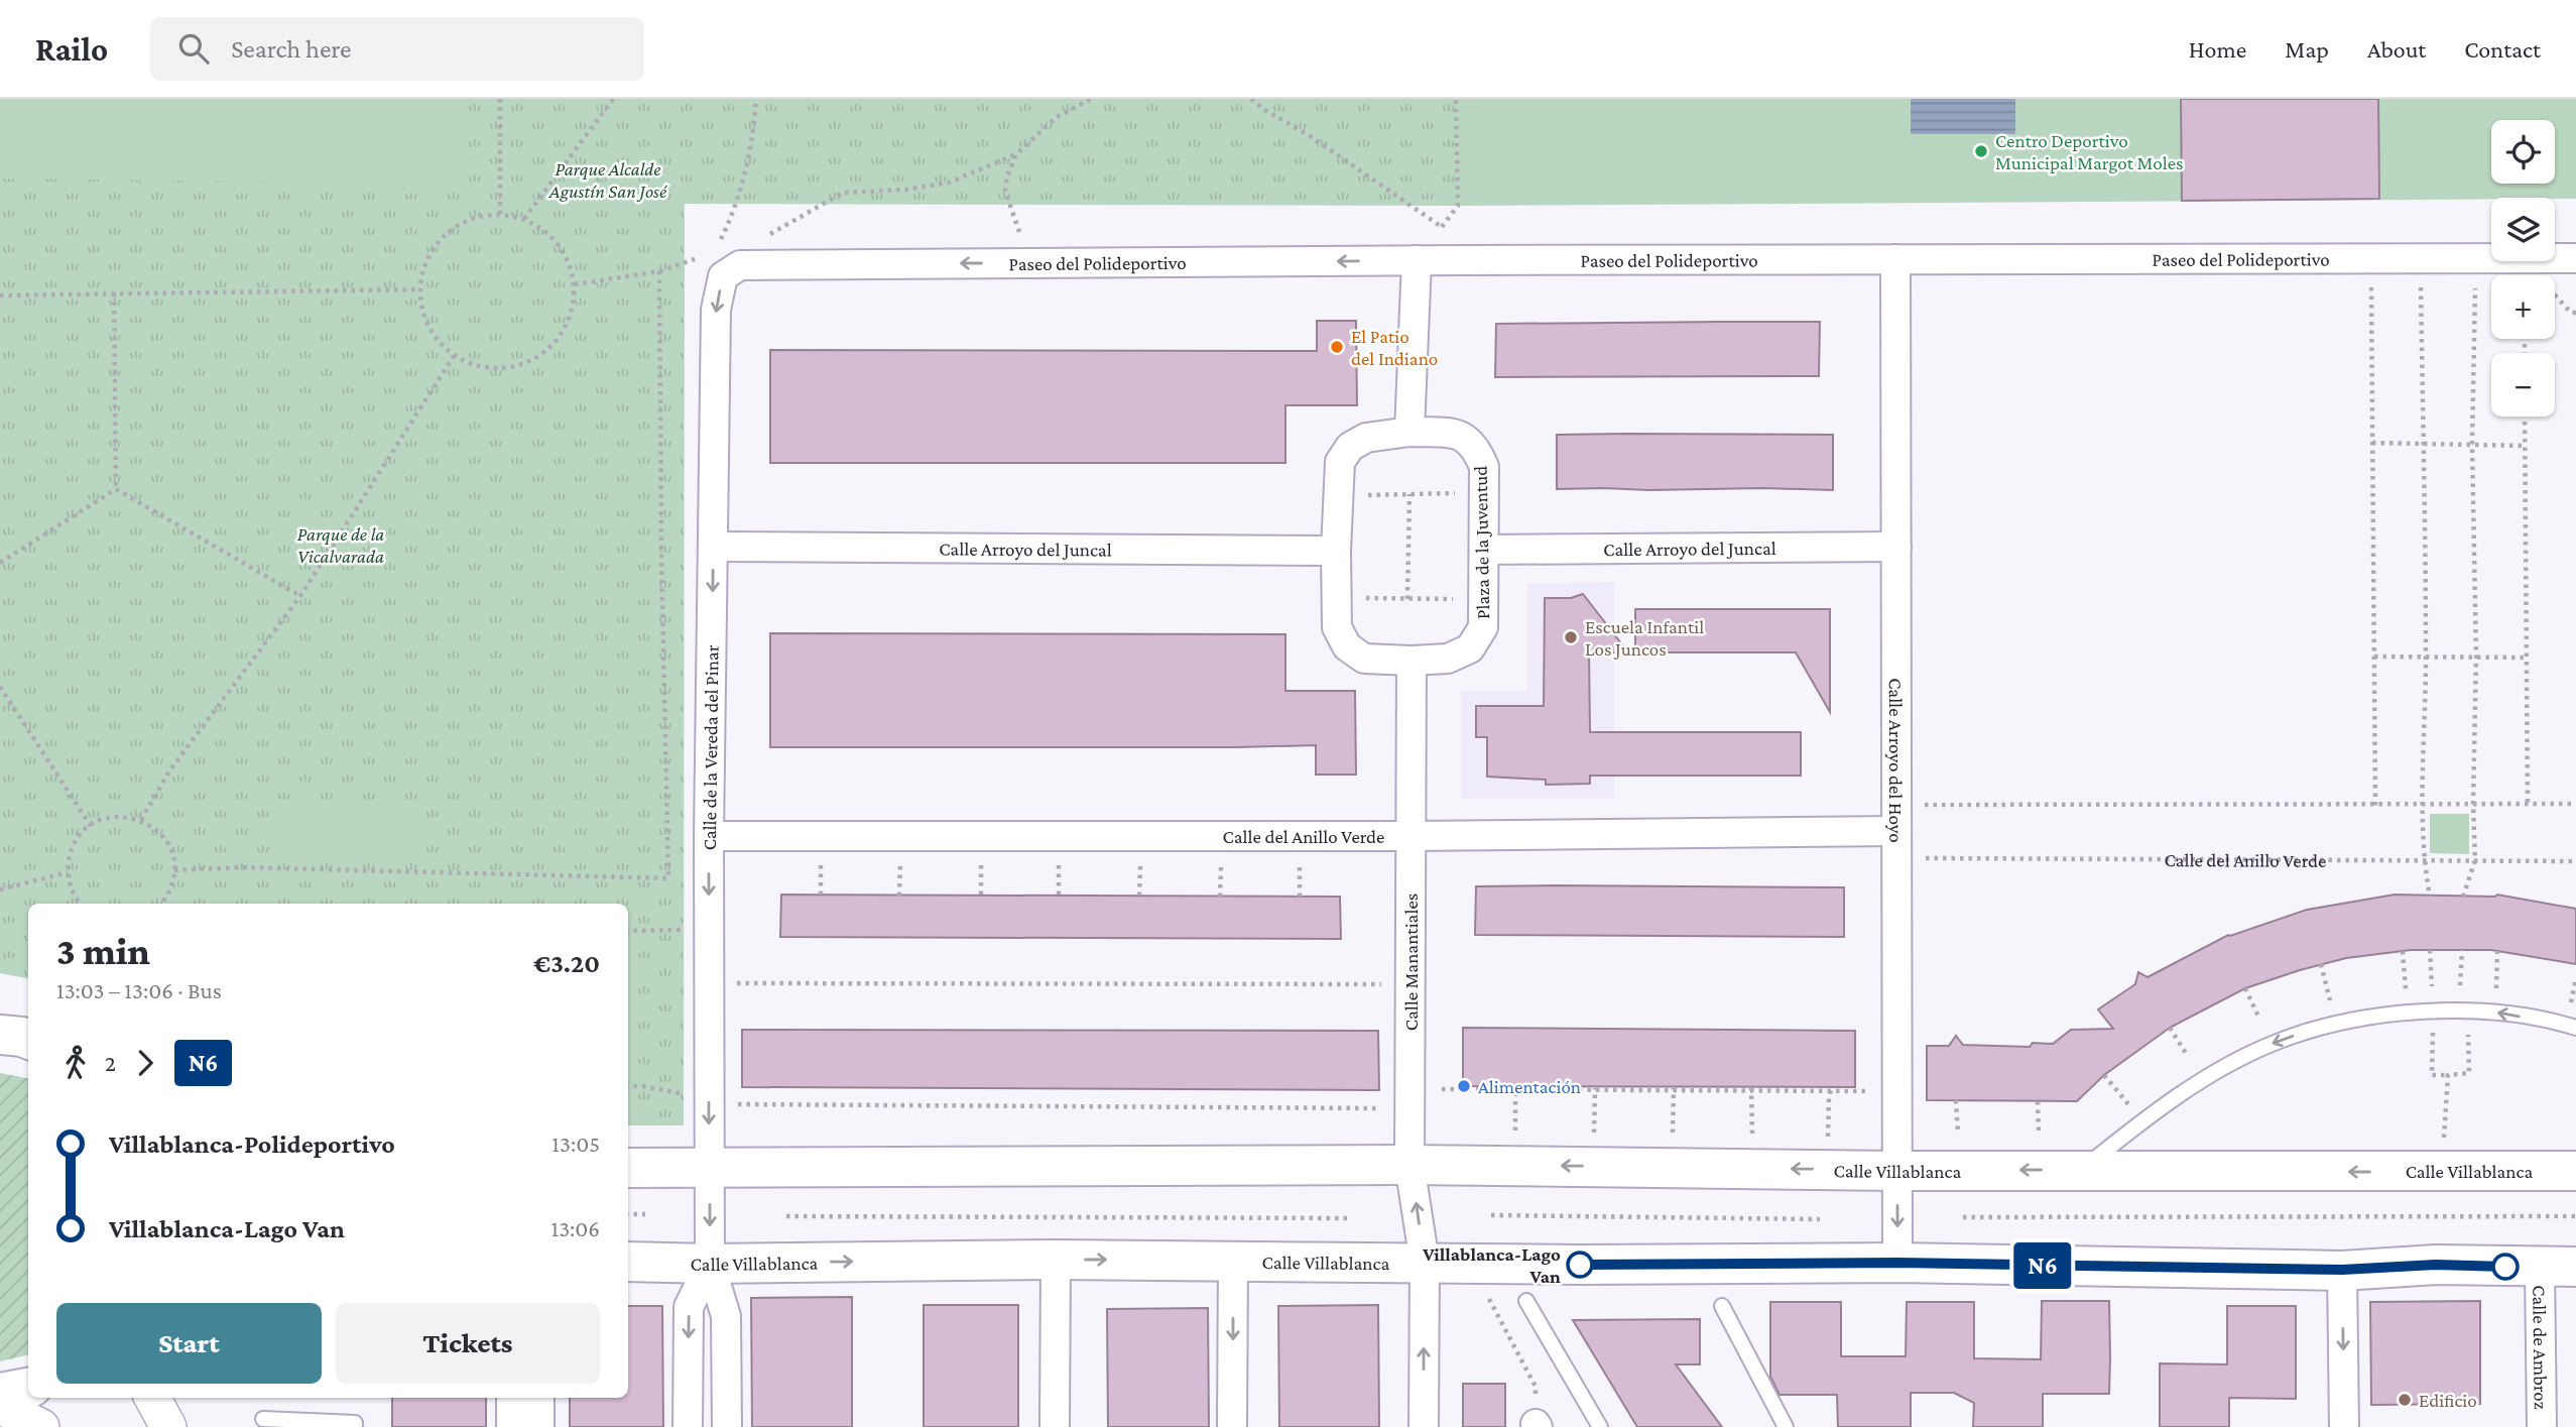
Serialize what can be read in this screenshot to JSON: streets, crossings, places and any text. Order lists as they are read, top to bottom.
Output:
{
  "streets": {
    "main road": ["Calle Villablanca"],
    "street": [
      "Paseo del Polideportivo",
      "Plaza de la Juventud",
      "Calle Arroyo del Juncal",
      "Calle de la Vereda del Pinar",
      "Calle Arroyo del Hoyo",
      "Calle del Anillo Verde",
      "Calle Manantiales",
      "Calle de Ambroz"
    ]
  },
  "crossings": [
    ["Paseo del Polideportivo", "Calle de la Vereda del Pinar"],
    ["Paseo del Polideportivo", "Calle Arroyo del Hoyo"],
    ["Plaza de la Juventud", "Calle Arroyo del Juncal"],
    ["Plaza de la Juventud", "Calle Manantiales"],
    ["Calle Arroyo del Juncal", "Calle de la Vereda del Pinar"],
    ["Calle Arroyo del Juncal", "Calle Arroyo del Hoyo"],
    ["Calle de la Vereda del Pinar", "Calle del Anillo Verde"],
    ["Calle de la Vereda del Pinar", "Calle Villablanca"],
    ["Calle Arroyo del Hoyo", "Calle del Anillo Verde"],
    ["Calle Arroyo del Hoyo", "Calle Villablanca"],
    ["Calle del Anillo Verde", "Calle Manantiales"],
    ["Calle Manantiales", "Calle Villablanca"],
    ["Calle Villablanca", "Calle de Ambroz"]
  ],
  "one_way": ["Paseo del Polideportivo", "Calle de la Vereda del Pinar"],
  "parks": ["Parque Alcalde Agustín San José", "Parque de la Vicalvarada"],
  "places": [
    "Centro Deportivo Municipal Margot Moles",
    "El Patio del Indiano",
    "Escuela Infantil Los Juncos",
    "Alimentación",
    "Villablanca-Lago Van",
    "Edificio"
  ],
  "lines": ["bus line N6"],
  "page": {
    "header": "Railo",
    "search": "Search here",
    "nav": [
      "Home",
      "Map",
      "About",
      "Contact"
    ],
    "on_map": "N6",
    "map_buttons": ["+", "−"],
    "heading": ["3 min", "13:03 – 13:06 · Bus", "€3.20"],
    "legs": ["2", "N6"],
    "list": [
      {
        "name": "Villablanca-Polideportivo",
        "value": "13:05"
      },
      {
        "name": "Villablanca-Lago Van",
        "value": "13:06"
      }
    ],
    "buttons": ["Start", "Tickets"]
  }
}
